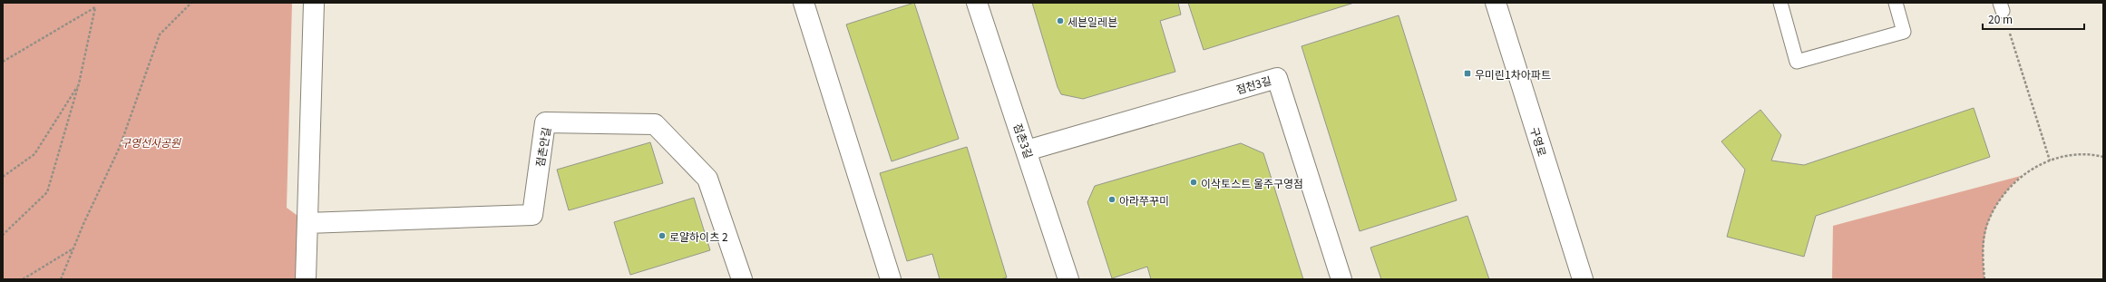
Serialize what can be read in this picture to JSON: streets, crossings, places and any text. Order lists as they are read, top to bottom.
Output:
{
  "streets": {
    "street": [
      "점천3길",
      "점촌3길",
      "구영로",
      "점촌안길"
    ]
  },
  "crossings": [
    ["점천3길", "점촌3길"]
  ],
  "parks": ["구영선사공원"],
  "places": {
    "other": [
      "세븐일레븐",
      "이삭토스트 울주구영점",
      "아라쭈꾸미",
      "로얄하이츠 2"
    ],
    "transit": ["우미린1차아파트"]
  },
  "scale_bar": "20 m"
}
